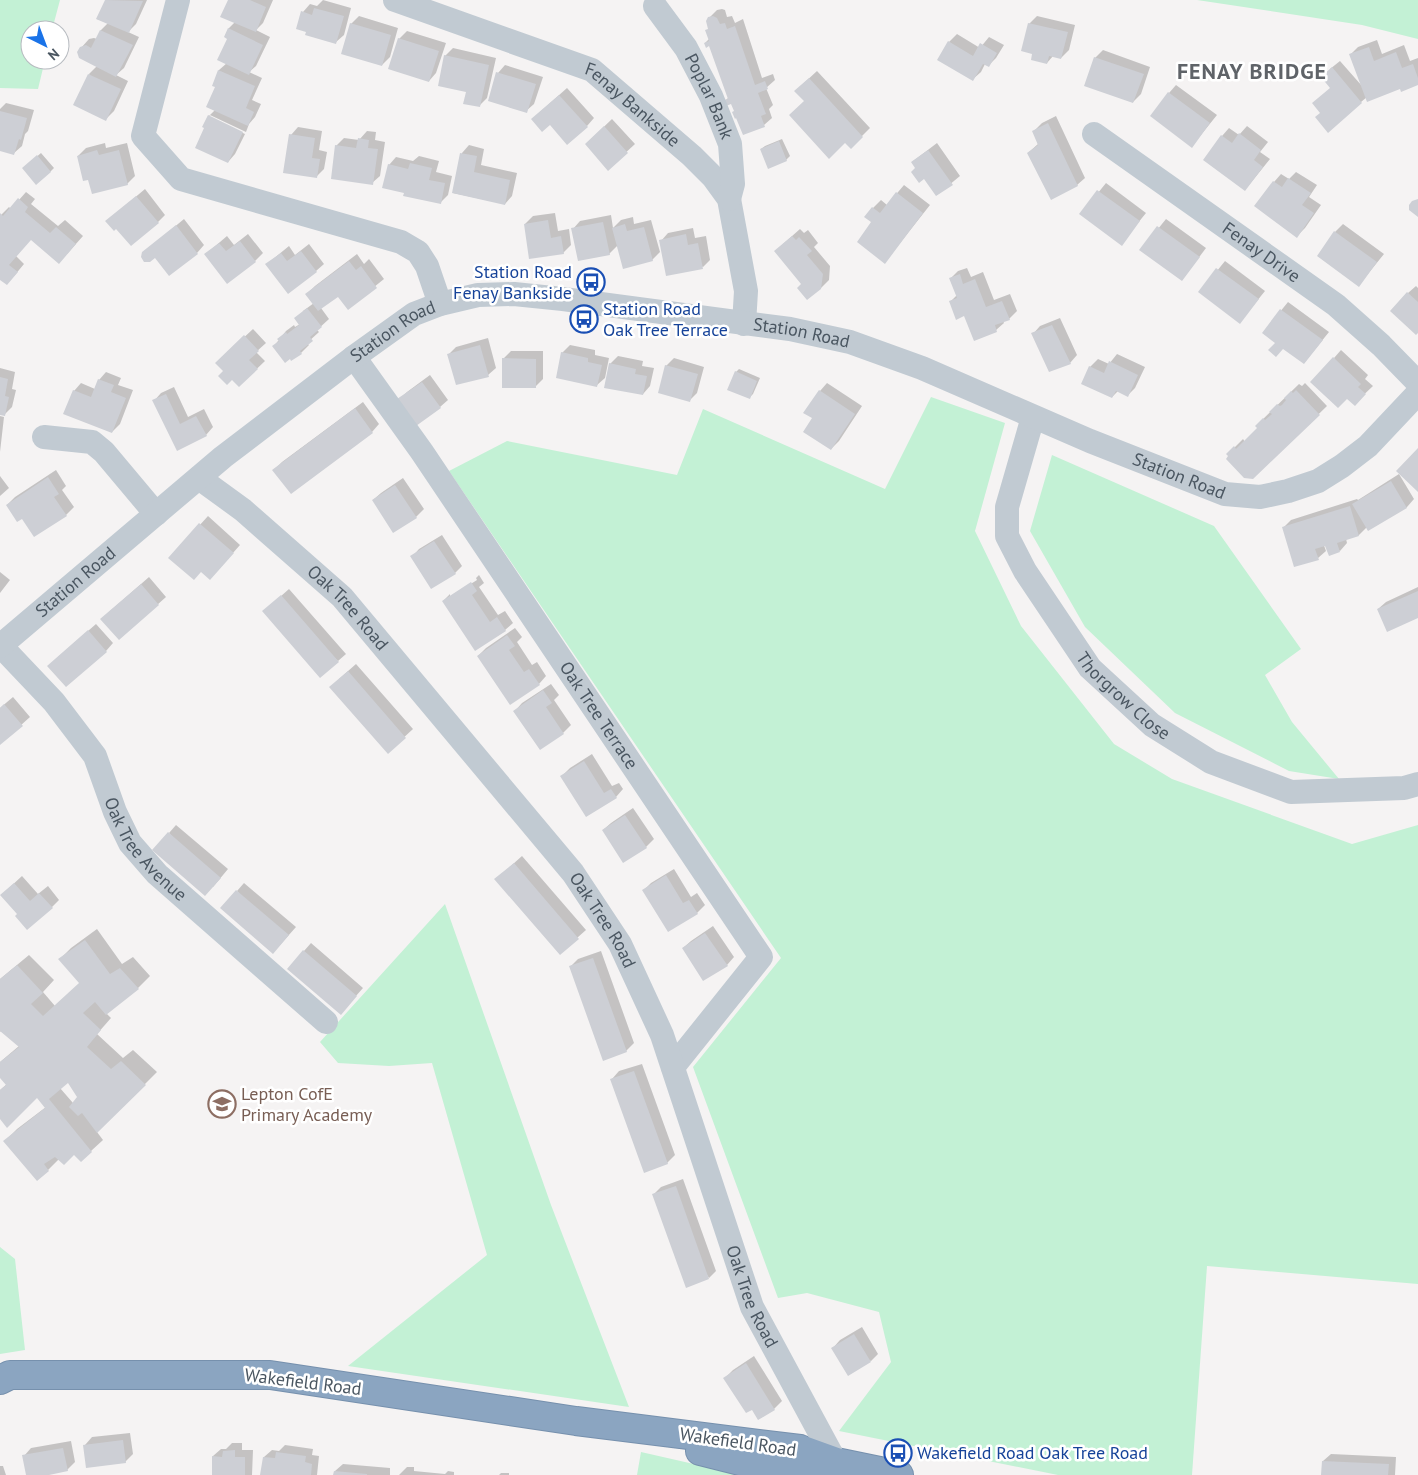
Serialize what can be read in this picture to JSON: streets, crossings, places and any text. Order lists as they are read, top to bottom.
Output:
{
  "streets": {
    "highway": ["Wakefield Road"],
    "street": [
      "Poplar Bank",
      "Fenay Bankside",
      "Fenay Drive",
      "Station Road",
      "Oak Tree Road",
      "Thorgrow Close",
      "Oak Tree Terrace",
      "Oak Tree Avenue"
    ]
  },
  "crossings": [
    ["Poplar Bank", "Fenay Bankside"],
    ["Fenay Bankside", "Station Road"],
    ["Station Road", "Oak Tree Road"],
    ["Station Road", "Thorgrow Close"],
    ["Station Road", "Oak Tree Terrace"],
    ["Station Road", "Oak Tree Avenue"],
    ["Oak Tree Road", "Oak Tree Terrace"],
    ["Oak Tree Road", "Wakefield Road"]
  ],
  "districts": ["FENAY BRIDGE"],
  "places": {
    "bus stop": ["Station Road Fenay Bankside", "Station Road Oak Tree Terrace", "Wakefield Road Oak Tree Road"],
    "school or university": ["Lepton CofE Primary Academy"]
  },
  "north": "bottom right"
}
